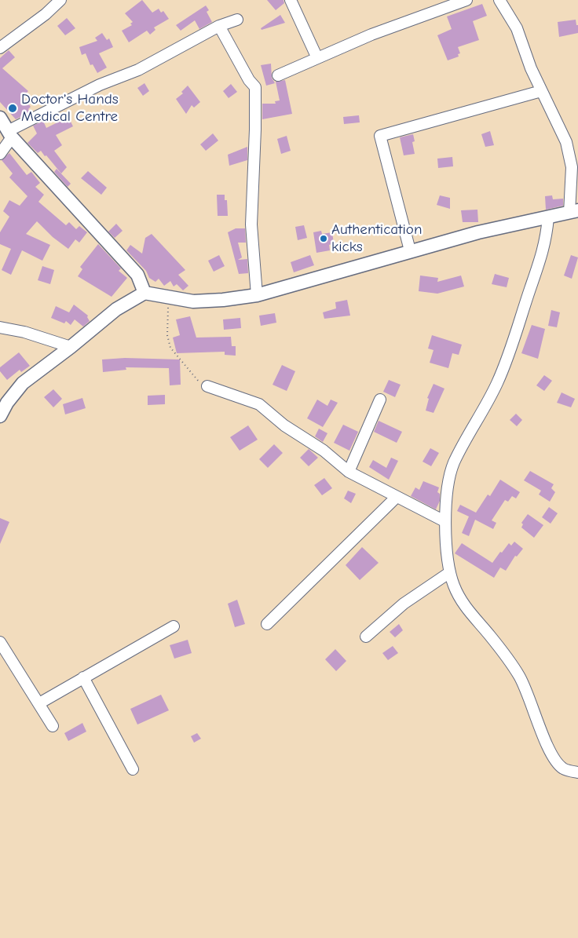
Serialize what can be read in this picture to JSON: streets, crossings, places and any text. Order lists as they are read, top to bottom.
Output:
{
  "places": ["Doctor's Hands Medical Centre", "Authentication kicks"]
}
